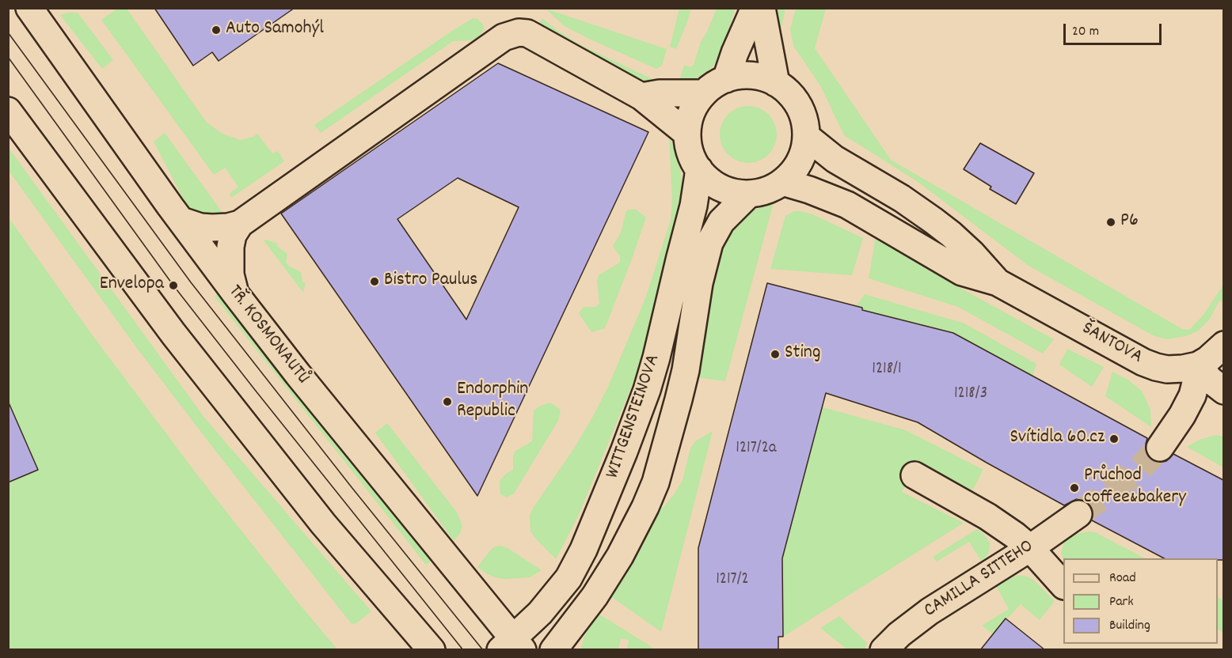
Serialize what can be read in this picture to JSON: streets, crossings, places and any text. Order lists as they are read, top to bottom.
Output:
{
  "streets": {
    "street": [
      "TŘ. KOSMONAUTŮ",
      "ŠANTOVA",
      "WITTGENSTEINOVA",
      "CAMILLA SITTEHO"
    ]
  },
  "crossings": [
    ["TŘ. KOSMONAUTŮ", "WITTGENSTEINOVA"],
    ["ŠANTOVA", "WITTGENSTEINOVA"]
  ],
  "places": [
    "Auto Samohýl",
    "P6",
    "Bistro Paulus",
    "Envelopa",
    "Sting",
    "Endorphin Republic",
    "Svítidla 60.cz",
    "Průchod coffee&bakery"
  ],
  "house_numbers": [
    "1218/1",
    "1218/3",
    "1217/2a",
    "1217/2"
  ],
  "legend": ["Road", "Park", "Building"],
  "scale_bar": "20 m"
}
